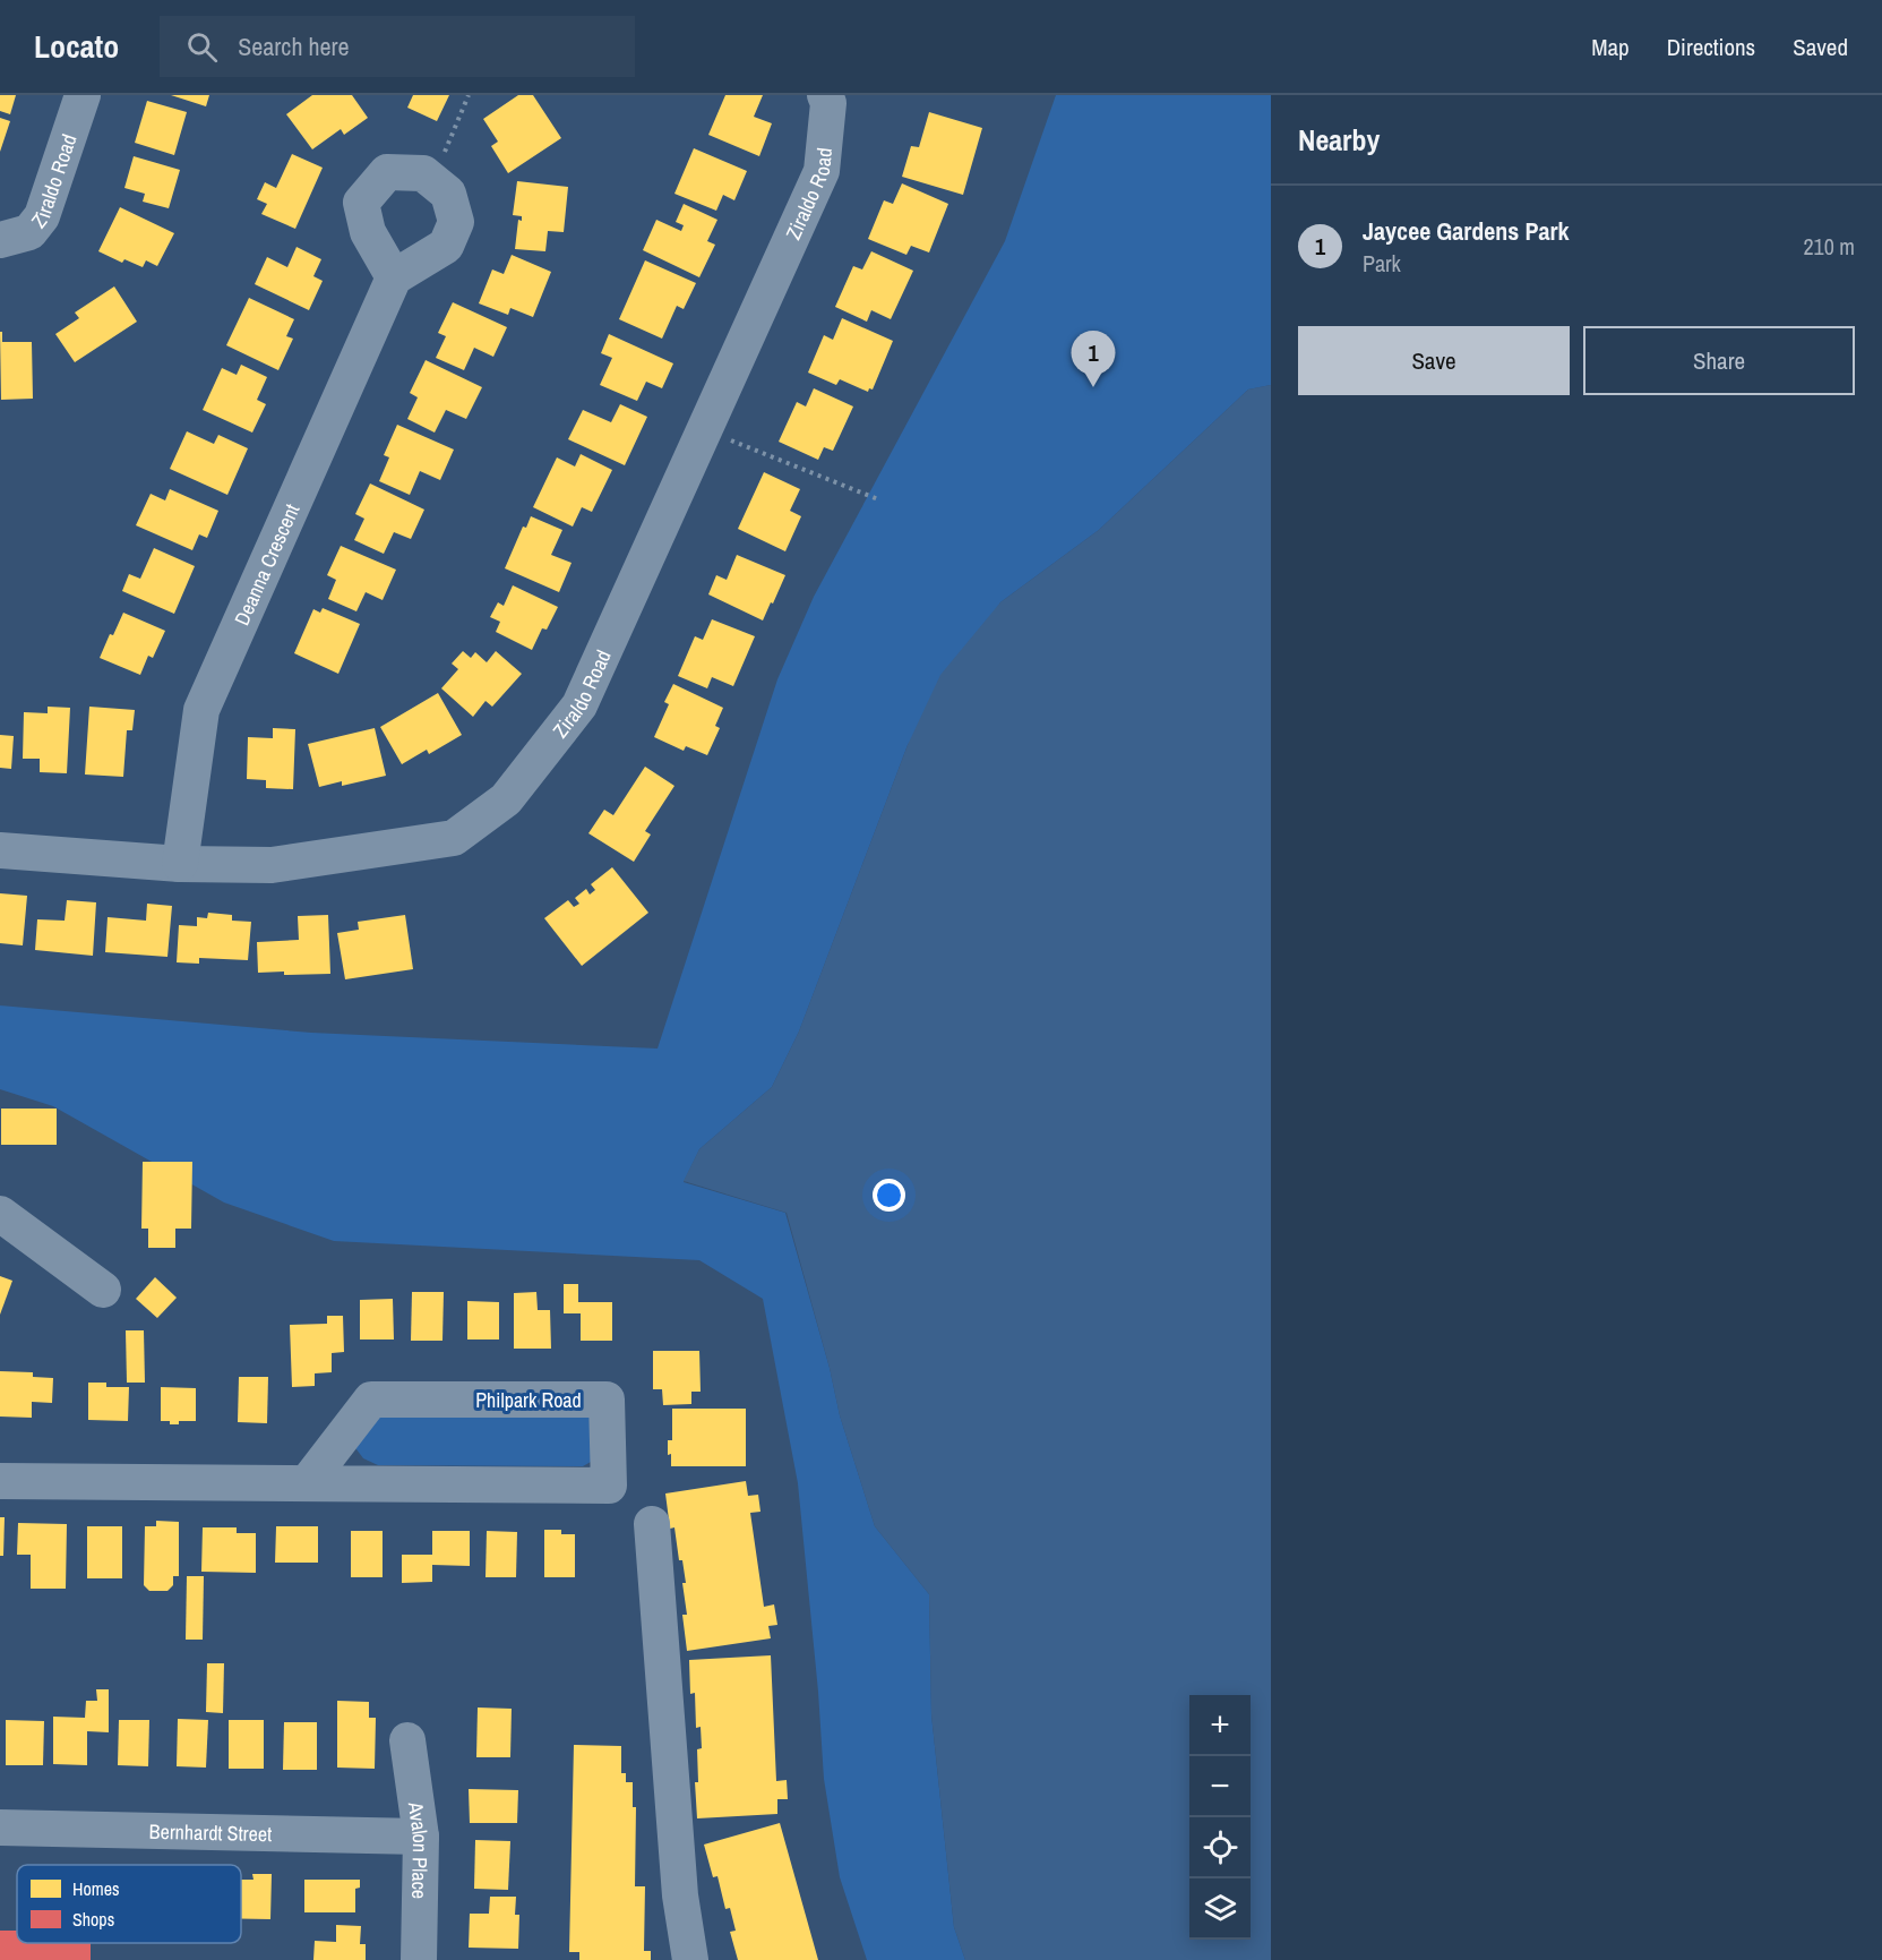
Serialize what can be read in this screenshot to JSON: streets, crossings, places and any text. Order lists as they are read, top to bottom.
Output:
{
  "streets": {
    "street": [
      "Ziraldo Road",
      "Deanna Crescent",
      "Philpark Road",
      "Bernhardt Street",
      "Avalon Place"
    ]
  },
  "crossings": [
    ["Ziraldo Road", "Deanna Crescent"],
    ["Bernhardt Street", "Avalon Place"]
  ],
  "legend": ["Homes", "Shops"],
  "page": {
    "header": "Locato",
    "search": "Search here",
    "nav": ["Map", "Directions", "Saved"],
    "heading": "Nearby",
    "list": [
      {
        "mark": "1",
        "name": "Jaycee Gardens Park",
        "note": "Park",
        "value": "210 m"
      }
    ],
    "buttons": ["Save", "Share"],
    "pins": "1",
    "map_buttons": ["+", "−"]
  }
}
